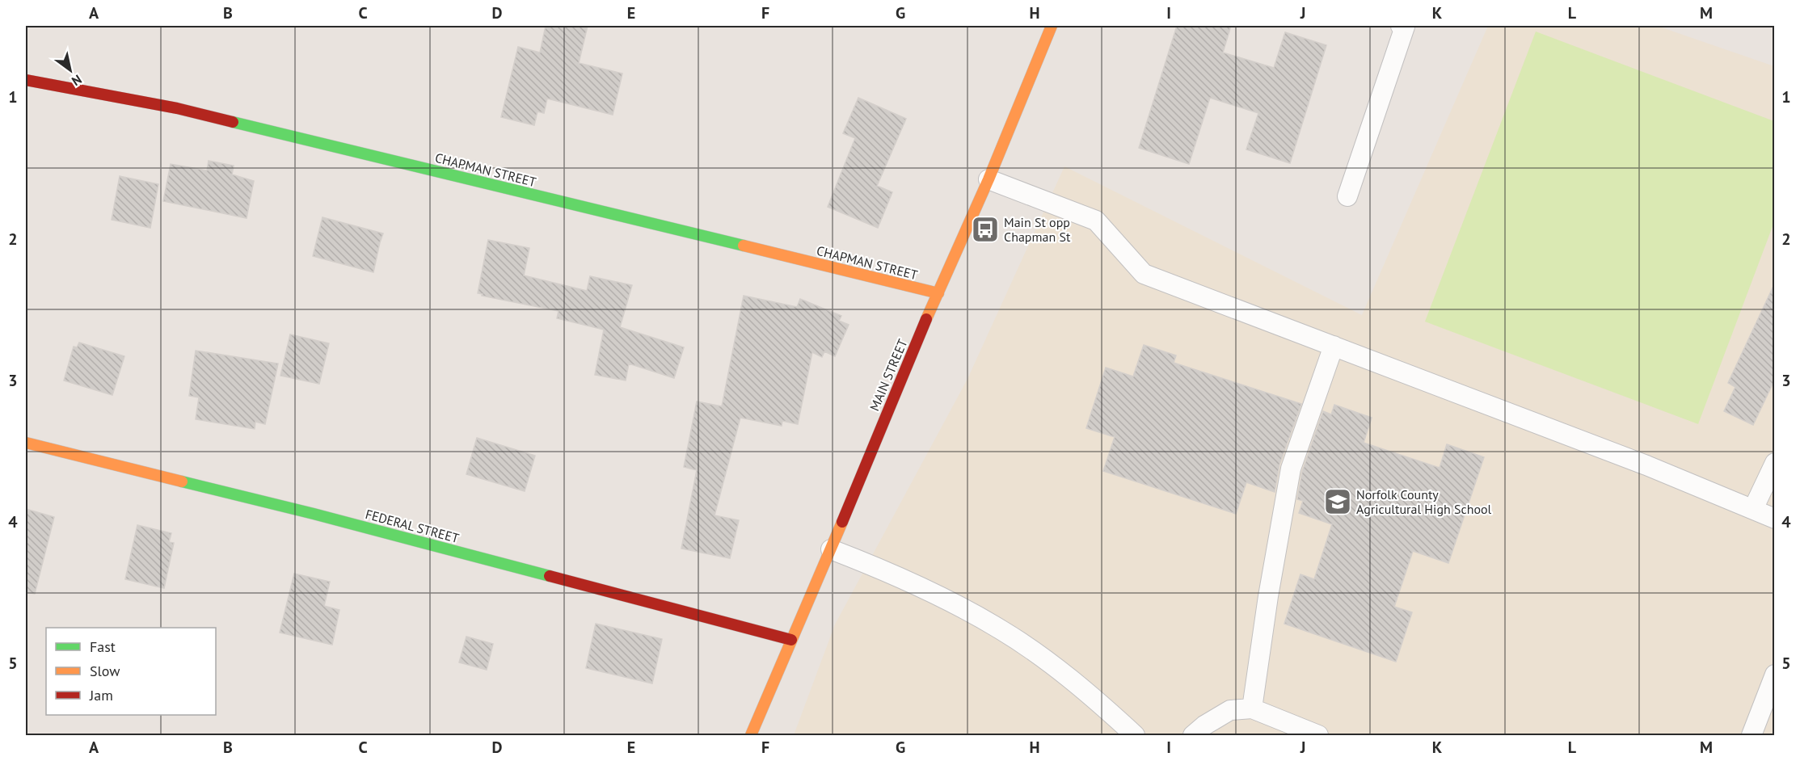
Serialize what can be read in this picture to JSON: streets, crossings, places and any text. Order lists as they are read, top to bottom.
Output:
{
  "streets": {
    "street": ["CHAPMAN STREET", "MAIN STREET", "FEDERAL STREET"]
  },
  "crossings": [
    ["CHAPMAN STREET", "MAIN STREET"],
    ["MAIN STREET", "FEDERAL STREET"]
  ],
  "places": {
    "bus stop": ["Main St opp Chapman St"],
    "school or university": ["Norfolk County Agricultural High School"]
  },
  "legend": ["Fast", "Slow", "Jam"],
  "north": "bottom right",
  "grid": {
    "columns": [
      "A",
      "B",
      "C",
      "D",
      "E",
      "F",
      "G",
      "H",
      "I",
      "J",
      "K",
      "L",
      "M"
    ],
    "rows": [
      "1",
      "2",
      "3",
      "4",
      "5"
    ]
  }
}
